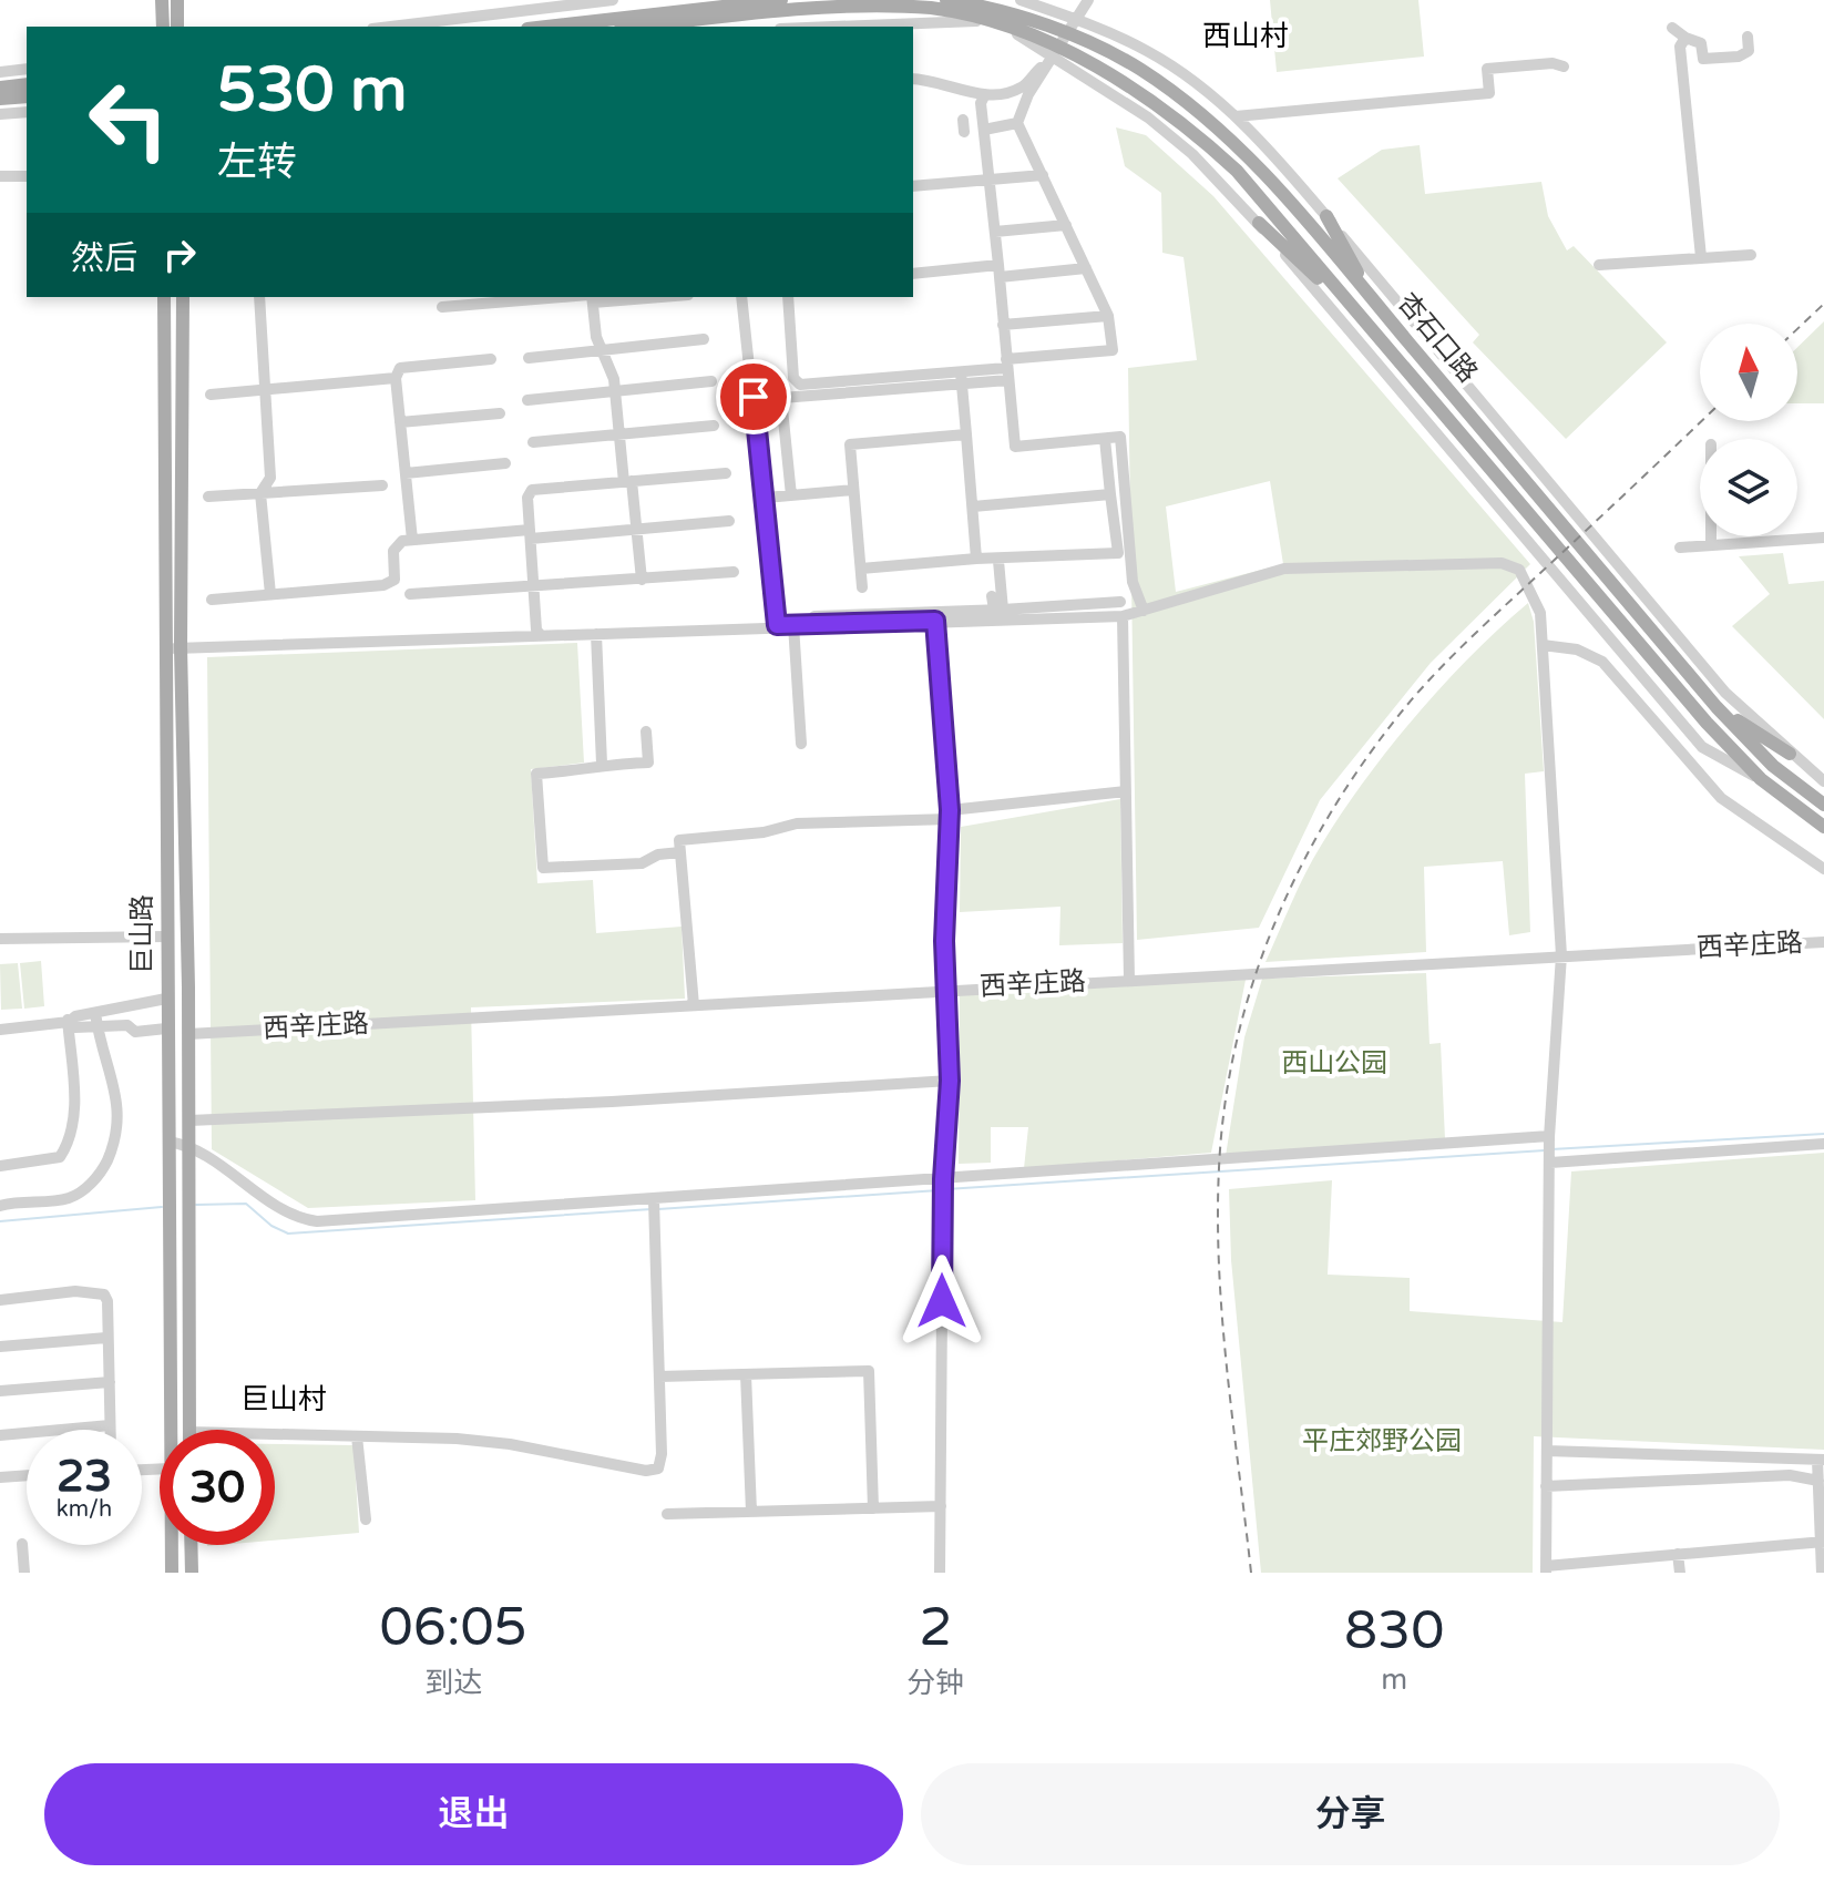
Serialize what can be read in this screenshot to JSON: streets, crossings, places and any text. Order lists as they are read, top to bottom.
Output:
{
  "streets": {
    "main road": ["杏石口路", "巨山路"],
    "street": ["西辛庄路"]
  },
  "crossings": [
    ["巨山路", "西辛庄路"]
  ],
  "districts": ["西山村", "巨山村"],
  "parks": ["西山公园", "平庄郊野公园"],
  "north": "top",
  "page": {
    "turn": ["530 m", "左转"],
    "then": "然后",
    "speed": "23 km/h",
    "limit": "30",
    "eta": [
      "06:05",
      "到达",
      "2",
      "分钟",
      "830",
      "m"
    ],
    "buttons": ["退出", "分享"]
  }
}
